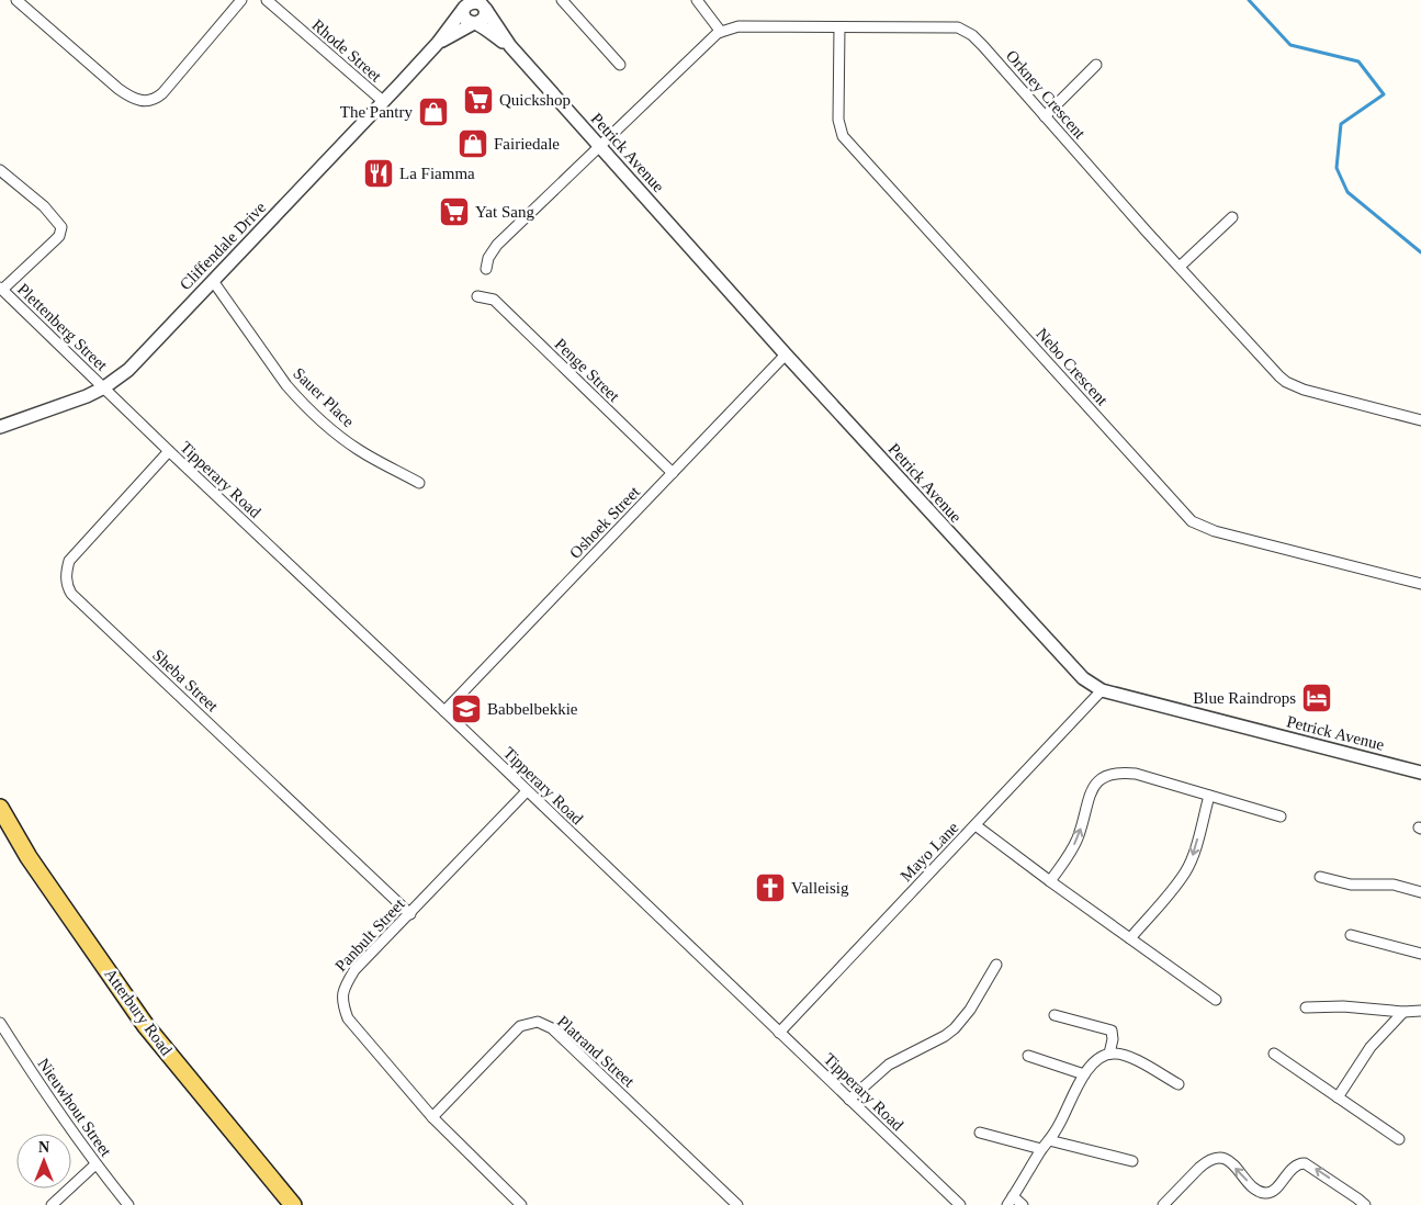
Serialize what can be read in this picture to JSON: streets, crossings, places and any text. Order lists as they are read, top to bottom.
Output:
{
  "streets": {
    "main road": ["Atterbury Road"],
    "street": [
      "Rhode Street",
      "Orkney Crescent",
      "Petrick Avenue",
      "Cliffendale Drive",
      "Plettenberg Street",
      "Nebo Crescent",
      "Penge Street",
      "Sauer Place",
      "Tipperary Road",
      "Oshoek Street",
      "Sheba Street",
      "Mayo Lane",
      "Panbult Street",
      "Platrand Street",
      "Nieuwhout Street"
    ]
  },
  "crossings": [
    ["Rhode Street", "Cliffendale Drive"],
    ["Orkney Crescent", "Petrick Avenue"],
    ["Orkney Crescent", "Nebo Crescent"],
    ["Petrick Avenue", "Cliffendale Drive"],
    ["Petrick Avenue", "Oshoek Street"],
    ["Petrick Avenue", "Mayo Lane"],
    ["Cliffendale Drive", "Plettenberg Street"],
    ["Cliffendale Drive", "Sauer Place"],
    ["Cliffendale Drive", "Tipperary Road"],
    ["Plettenberg Street", "Tipperary Road"],
    ["Penge Street", "Oshoek Street"],
    ["Tipperary Road", "Oshoek Street"],
    ["Tipperary Road", "Sheba Street"],
    ["Tipperary Road", "Mayo Lane"],
    ["Tipperary Road", "Panbult Street"],
    ["Sheba Street", "Panbult Street"],
    ["Panbult Street", "Platrand Street"]
  ],
  "places": {
    "supermarket": ["Quickshop", "Yat Sang"],
    "shop": ["The Pantry", "Fairiedale"],
    "restaurant": ["La Fiamma"],
    "hotel": ["Blue Raindrops"],
    "school or university": ["Babbelbekkie"],
    "church": ["Valleisig"]
  },
  "north": "top"
}
